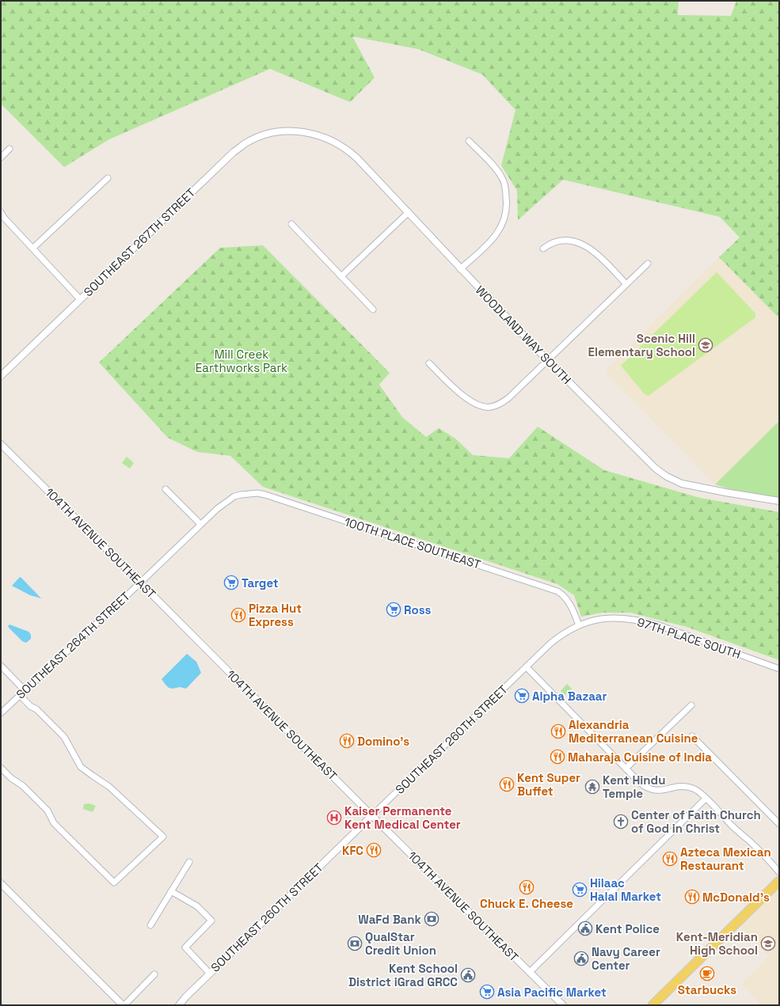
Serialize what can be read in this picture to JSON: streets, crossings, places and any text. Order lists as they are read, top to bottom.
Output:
{
  "streets": {
    "street": [
      "SOUTHEAST 267TH STREET",
      "WOODLAND WAY SOUTH",
      "104TH AVENUE SOUTHEAST",
      "100TH PLACE SOUTHEAST",
      "97TH PLACE SOUTH",
      "SOUTHEAST 264TH STREET",
      "SOUTHEAST 260TH STREET"
    ]
  },
  "crossings": [
    ["SOUTHEAST 267TH STREET", "WOODLAND WAY SOUTH"],
    ["104TH AVENUE SOUTHEAST", "SOUTHEAST 264TH STREET"],
    ["104TH AVENUE SOUTHEAST", "SOUTHEAST 260TH STREET"],
    ["100TH PLACE SOUTHEAST", "97TH PLACE SOUTH"],
    ["100TH PLACE SOUTHEAST", "SOUTHEAST 264TH STREET"],
    ["100TH PLACE SOUTHEAST", "SOUTHEAST 260TH STREET"],
    ["97TH PLACE SOUTH", "SOUTHEAST 260TH STREET"]
  ],
  "parks": ["Mill Creek Earthworks Park"],
  "places": {
    "school or university": ["Scenic Hill Elementary School", "Kent-Meridian High School"],
    "supermarket": [
      "Target",
      "Ross",
      "Alpha Bazaar",
      "Hilaac Halal Market",
      "Asia Pacific Market"
    ],
    "restaurant": [
      "Pizza Hut Express",
      "Alexandria Mediterranean Cuisine",
      "Domino's",
      "Maharaja Cuisine of India",
      "Kent Super Buffet",
      "KFC",
      "Azteca Mexican Restaurant",
      "Chuck E. Cheese",
      "McDonald's"
    ],
    "temple": ["Kent Hindu Temple"],
    "hospital": ["Kaiser Permanente Kent Medical Center"],
    "church": ["Center of Faith Church of God in Christ"],
    "bank": ["WaFd Bank", "QualStar Credit Union"],
    "public building": ["Kent Police", "Navy Career Center", "Kent School District iGrad GRCC"],
    "cafe": ["Starbucks"]
  }
}
